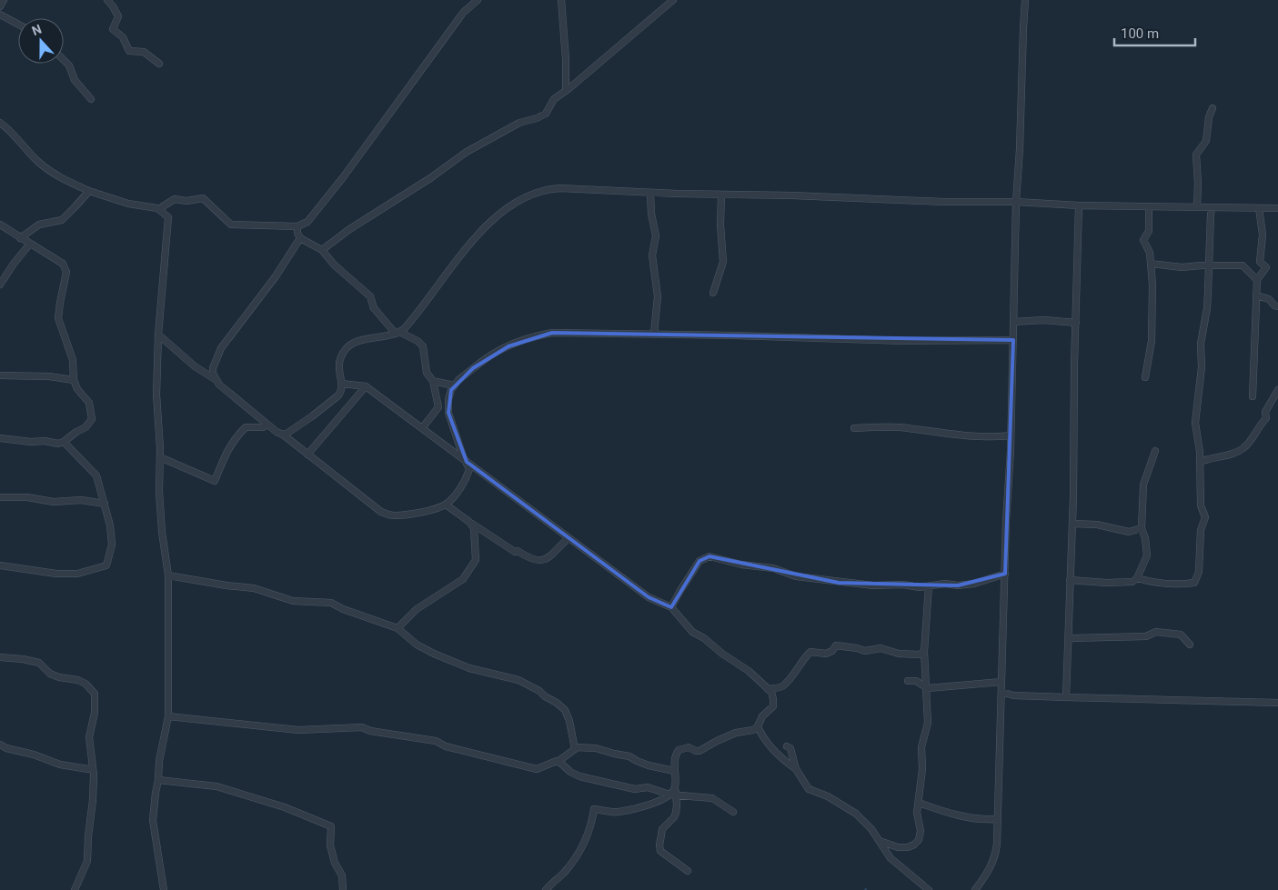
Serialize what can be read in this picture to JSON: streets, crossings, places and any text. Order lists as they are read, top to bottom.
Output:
{
  "scale_bar": "100 m",
  "north": "top"
}
